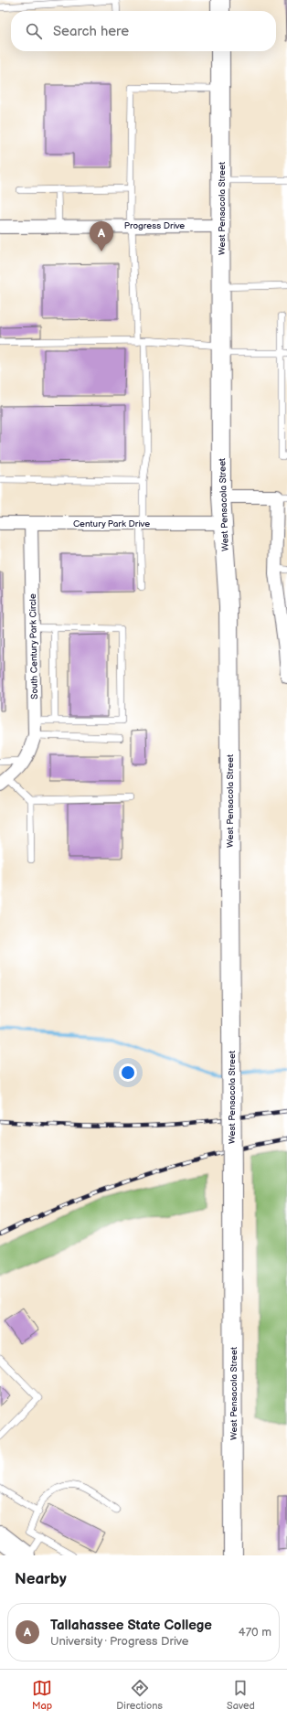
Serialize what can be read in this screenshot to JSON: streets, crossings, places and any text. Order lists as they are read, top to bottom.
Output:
{
  "streets": {
    "main road": ["West Pensacola Street"],
    "street": ["Progress Drive", "Century Park Drive", "South Century Park Circle"]
  },
  "crossings": [
    ["West Pensacola Street", "Progress Drive"],
    ["West Pensacola Street", "Century Park Drive"],
    ["Century Park Drive", "South Century Park Circle"]
  ],
  "page": {
    "search": "Search here",
    "pins": "A",
    "heading": "Nearby",
    "list": [
      {
        "mark": "A",
        "name": "Tallahassee State College",
        "note": "University · Progress Drive",
        "value": "470 m"
      }
    ],
    "nav": ["Map", "Directions", "Saved"]
  }
}
